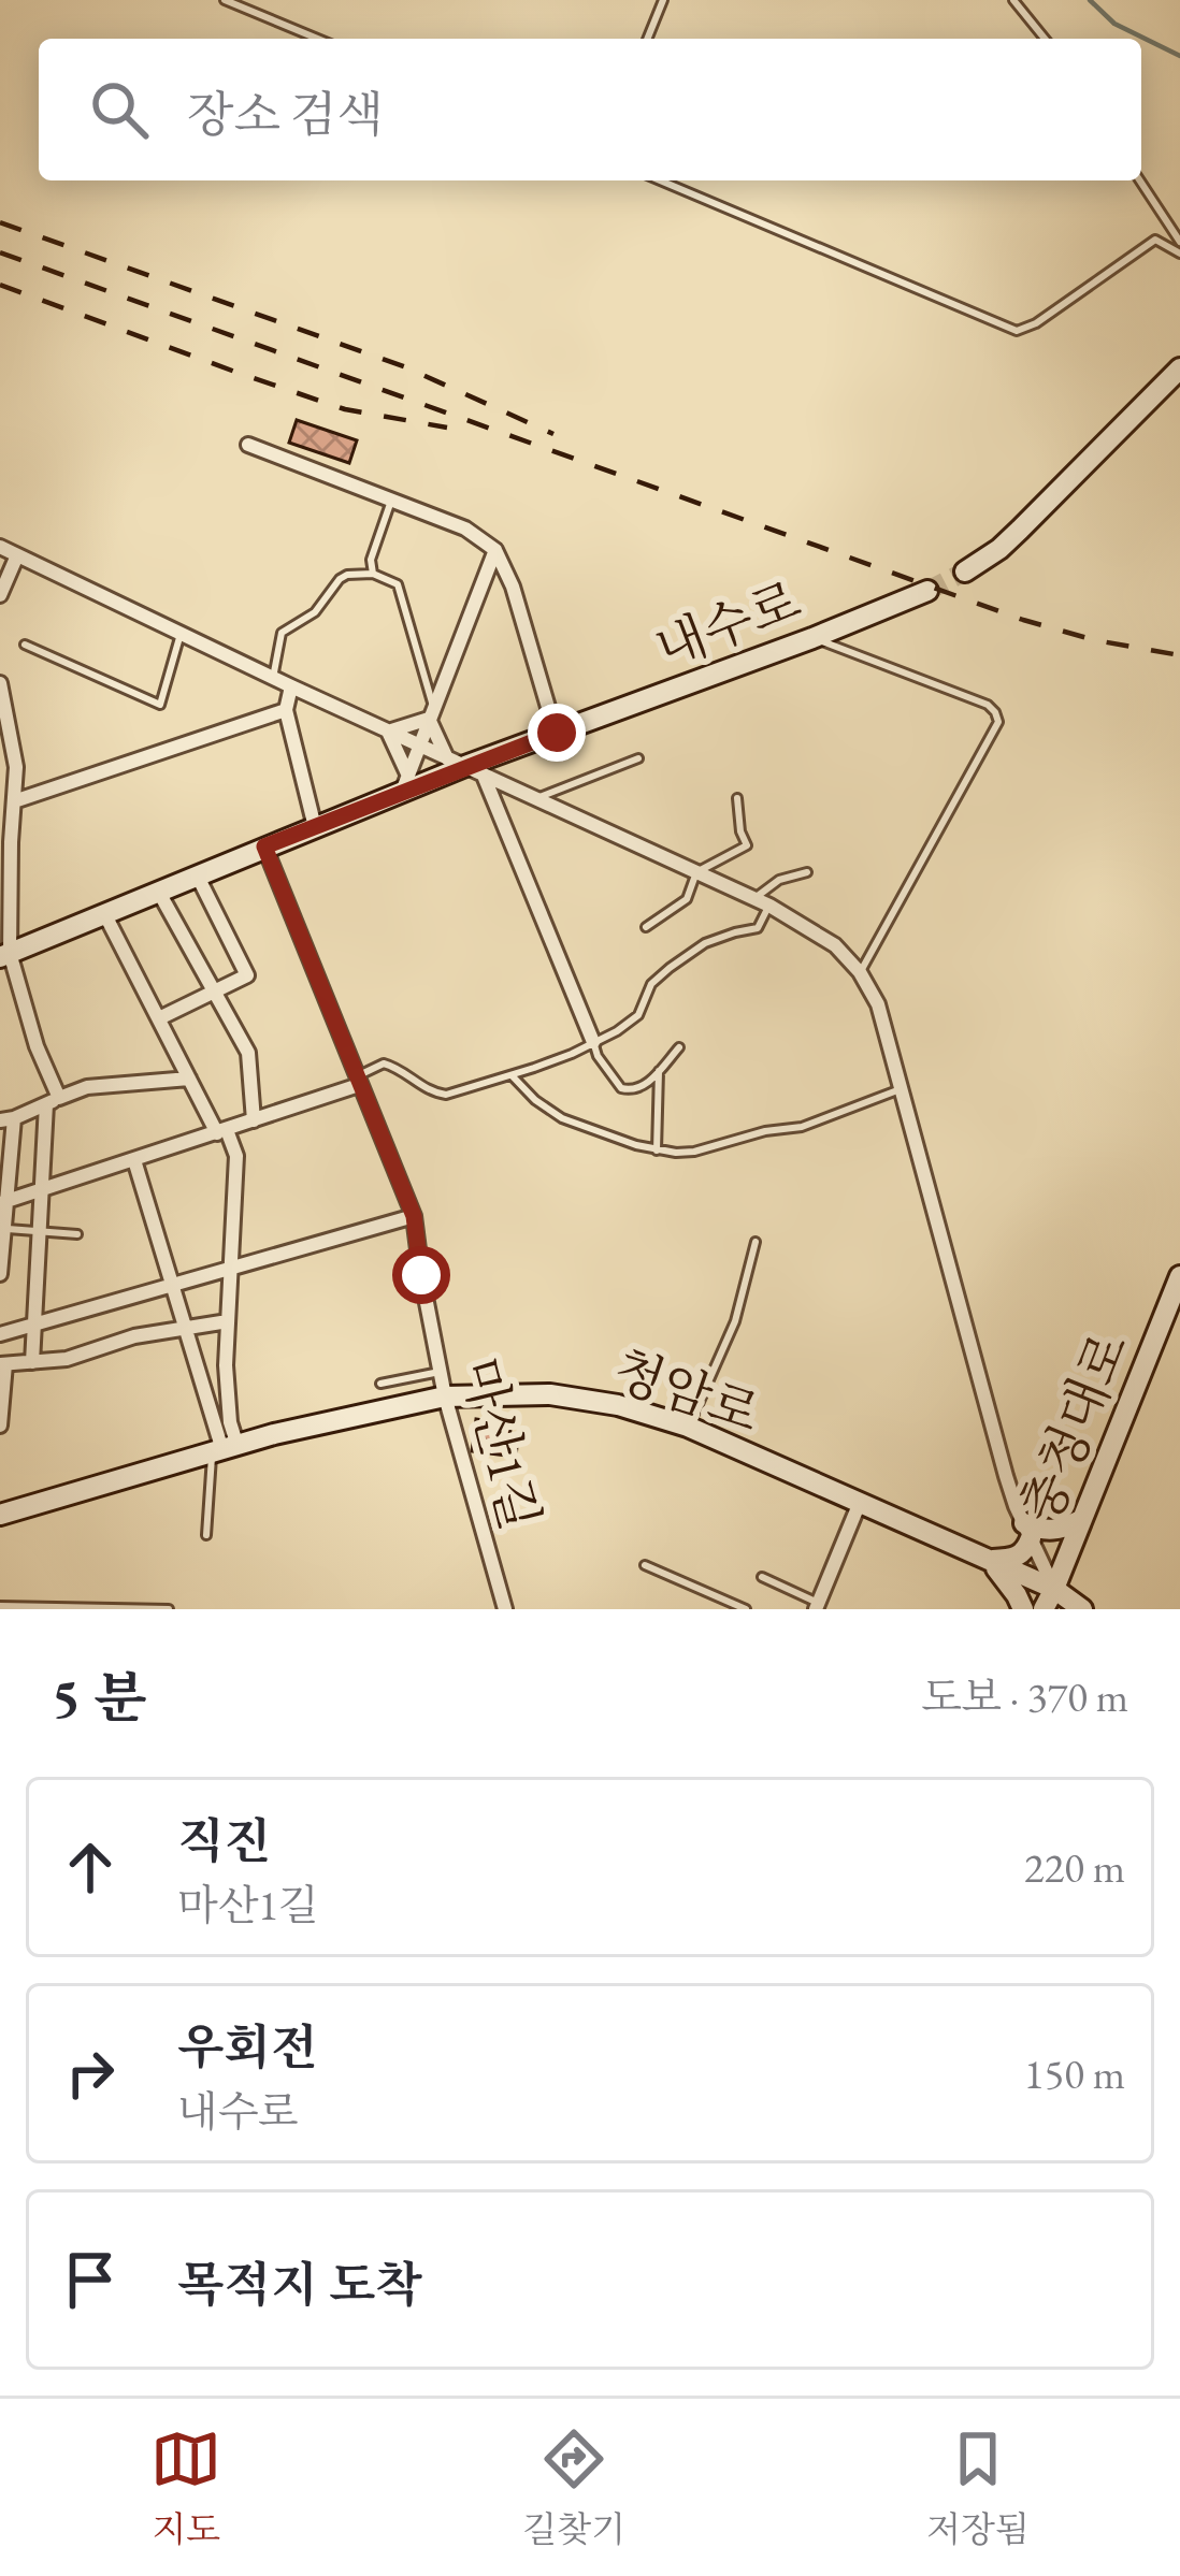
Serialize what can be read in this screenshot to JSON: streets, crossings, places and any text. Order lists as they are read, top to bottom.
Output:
{
  "streets": {
    "street": [
      "내수로",
      "청암로",
      "충청대로",
      "마산1길"
    ]
  },
  "crossings": [
    ["내수로", "마산1길"],
    ["청암로", "충청대로"],
    ["청암로", "마산1길"]
  ],
  "page": {
    "search": "장소 검색",
    "heading": ["5 분", "도보 · 370 m"],
    "list": [
      ["직진", "마산1길", "220 m"],
      ["우회전", "내수로", "150 m"],
      "목적지 도착"
    ],
    "nav": ["지도", "길찾기", "저장됨"]
  }
}
